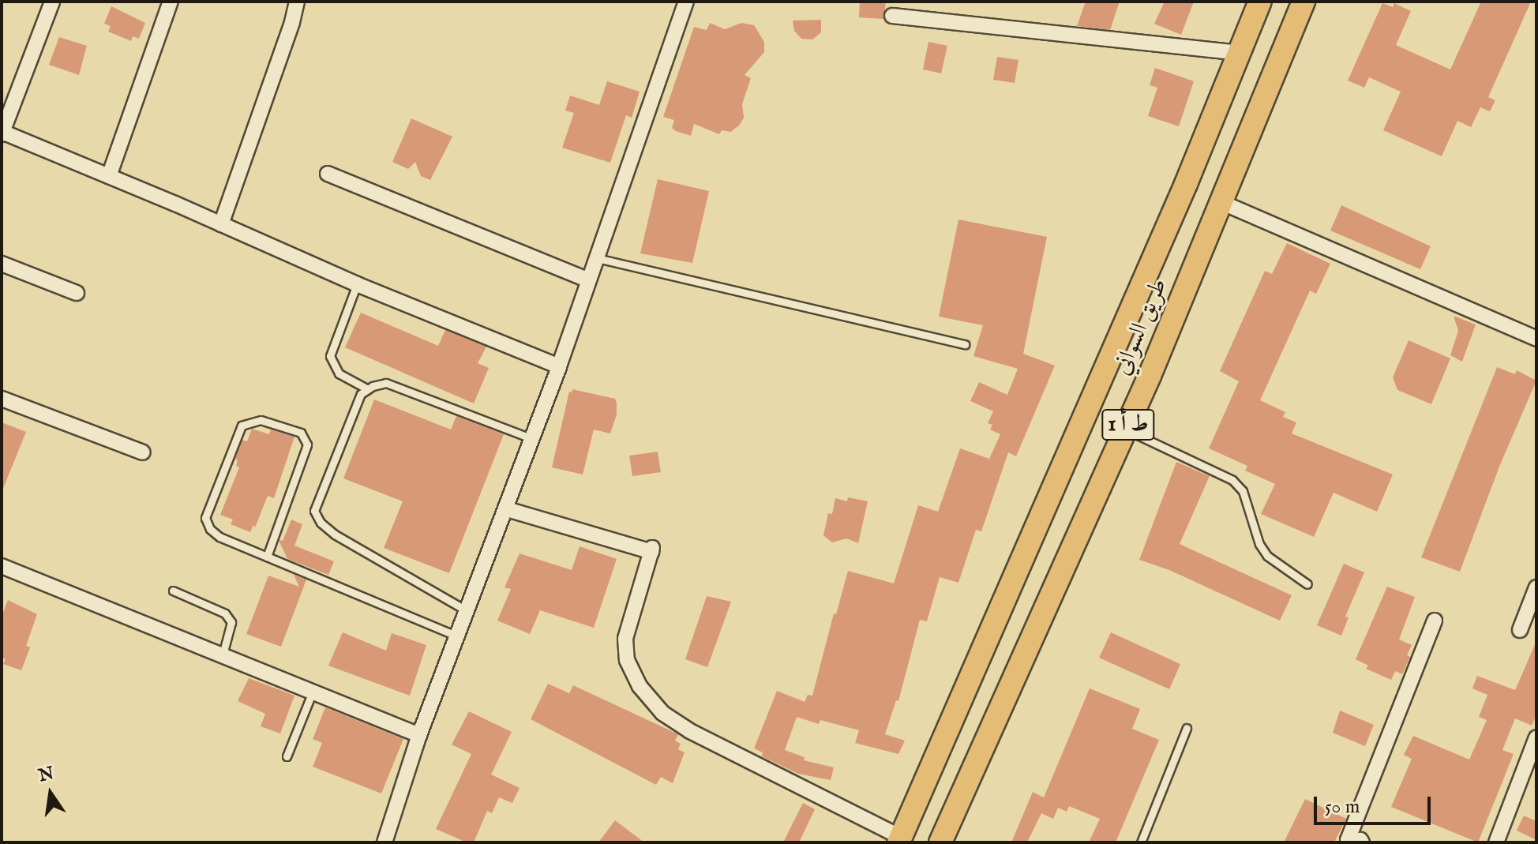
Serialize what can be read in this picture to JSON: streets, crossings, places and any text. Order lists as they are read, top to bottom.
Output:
{
  "streets": {
    "highway": ["طريق السواني", "ط أ 1"]
  },
  "scale_bar": "50 m",
  "north": "top"
}
